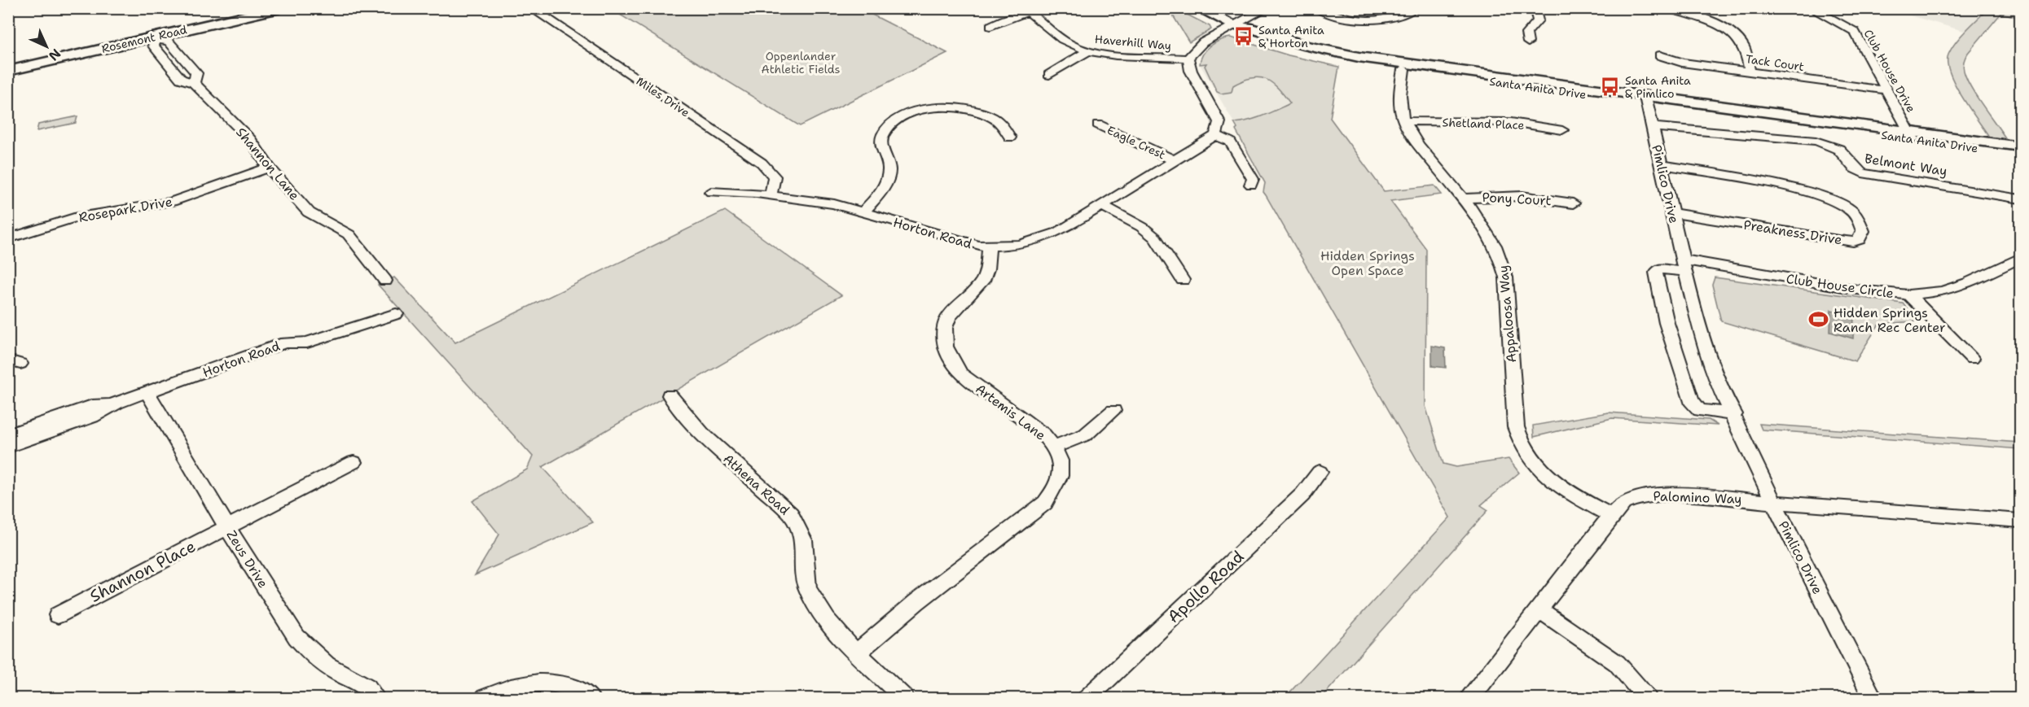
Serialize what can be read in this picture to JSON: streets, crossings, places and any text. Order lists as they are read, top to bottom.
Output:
{
  "streets": {
    "main road": ["Rosemont Road", "Santa Anita Drive"],
    "street": [
      "Haverhill Way",
      "Tack Court",
      "Club House Drive",
      "Miles Drive",
      "Shetland Place",
      "Eagle Crest",
      "Shannon Lane",
      "Belmont Way",
      "Pimlico Drive",
      "Pony Court",
      "Rosepark Drive",
      "Preakness Drive",
      "Horton Road",
      "Club House Circle",
      "Appaloosa Way",
      "Artemis Lane",
      "Athena Road",
      "Palomino Way",
      "Zeus Drive",
      "Shannon Place",
      "Apollo Road"
    ]
  },
  "crossings": [
    ["Rosemont Road", "Shannon Lane"],
    ["Tack Court", "Club House Drive"],
    ["Club House Drive", "Santa Anita Drive"],
    ["Santa Anita Drive", "Pimlico Drive"],
    ["Santa Anita Drive", "Appaloosa Way"],
    ["Miles Drive", "Horton Road"],
    ["Shetland Place", "Appaloosa Way"],
    ["Eagle Crest", "Horton Road"],
    ["Shannon Lane", "Rosepark Drive"],
    ["Belmont Way", "Pimlico Drive"],
    ["Pimlico Drive", "Preakness Drive"],
    ["Pimlico Drive", "Club House Circle"],
    ["Pimlico Drive", "Palomino Way"],
    ["Pony Court", "Appaloosa Way"],
    ["Horton Road", "Artemis Lane"],
    ["Horton Road", "Zeus Drive"],
    ["Appaloosa Way", "Palomino Way"],
    ["Artemis Lane", "Athena Road"],
    ["Zeus Drive", "Shannon Place"]
  ],
  "parks": ["Oppenlander Athletic Fields", "Hidden Springs Open Space"],
  "places": {
    "bus stop": ["Santa Anita & Horton", "Santa Anita & Pimlico"],
    "sports": ["Hidden Springs Ranch Rec Center"]
  },
  "north": "bottom right"
}
